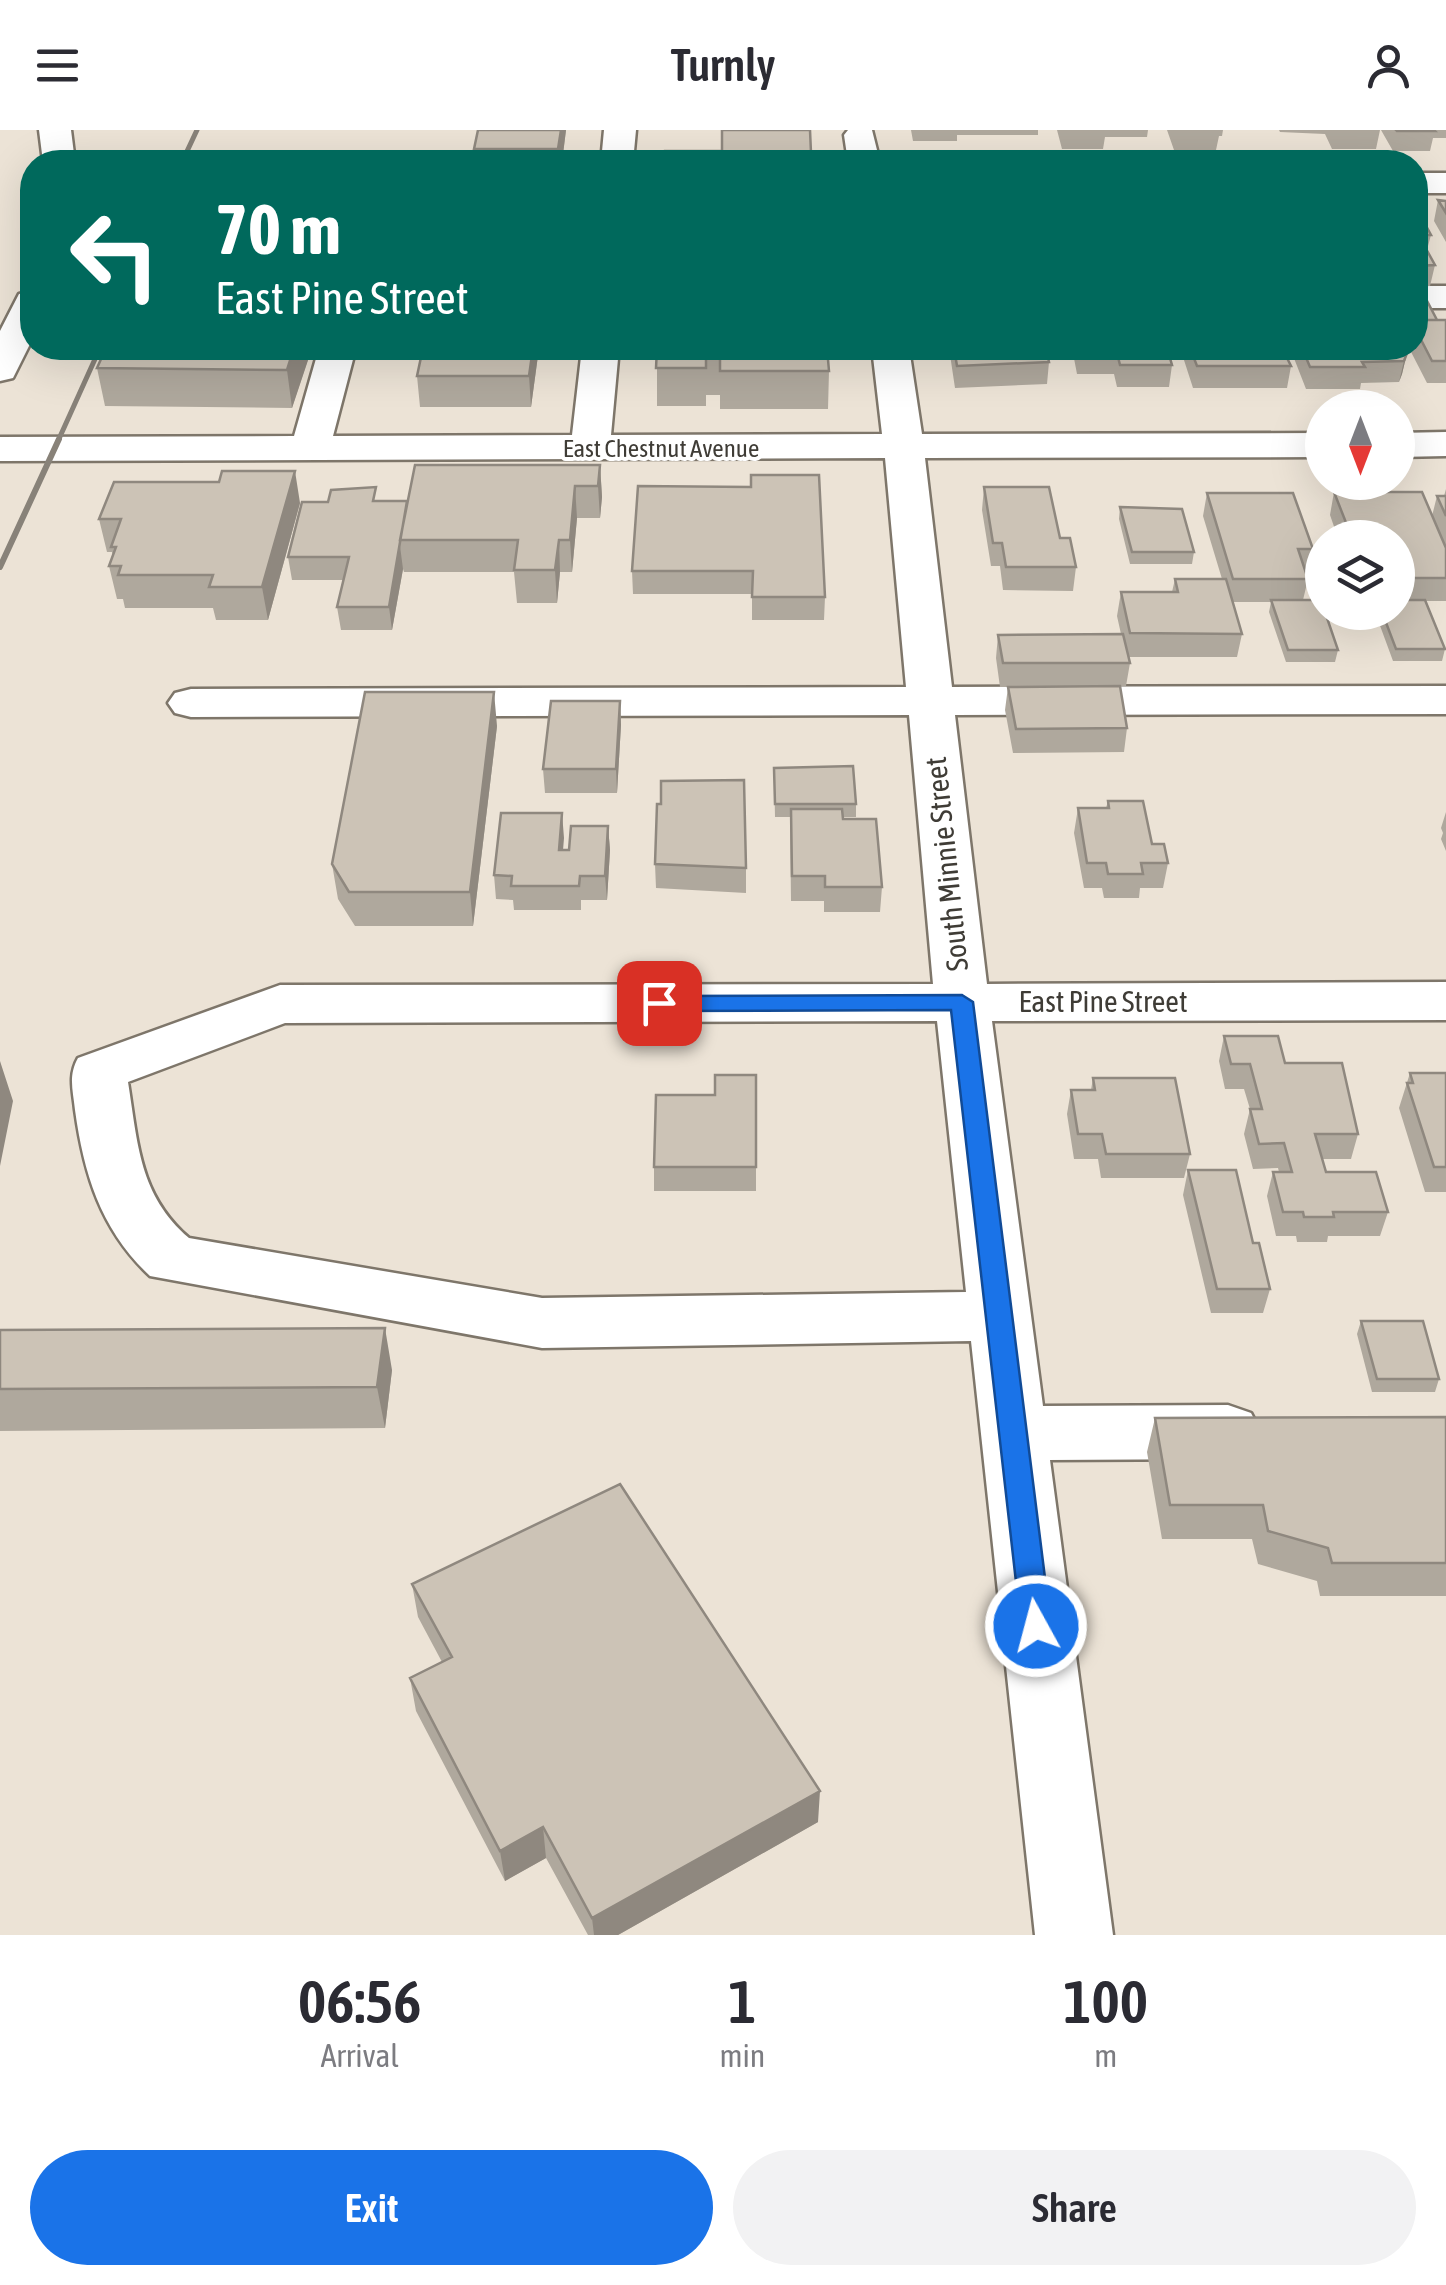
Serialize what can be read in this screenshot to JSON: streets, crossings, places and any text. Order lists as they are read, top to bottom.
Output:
{
  "streets": {
    "street": ["East Chestnut Avenue", "South Minnie Street", "East Pine Street"]
  },
  "crossings": [
    ["East Chestnut Avenue", "South Minnie Street"],
    ["South Minnie Street", "East Pine Street"]
  ],
  "north": "bottom",
  "page": {
    "header": "Turnly",
    "turn": ["70 m", "East Pine Street"],
    "eta": [
      "06:56",
      "Arrival",
      "1",
      "min",
      "100",
      "m"
    ],
    "buttons": ["Exit", "Share"]
  }
}
